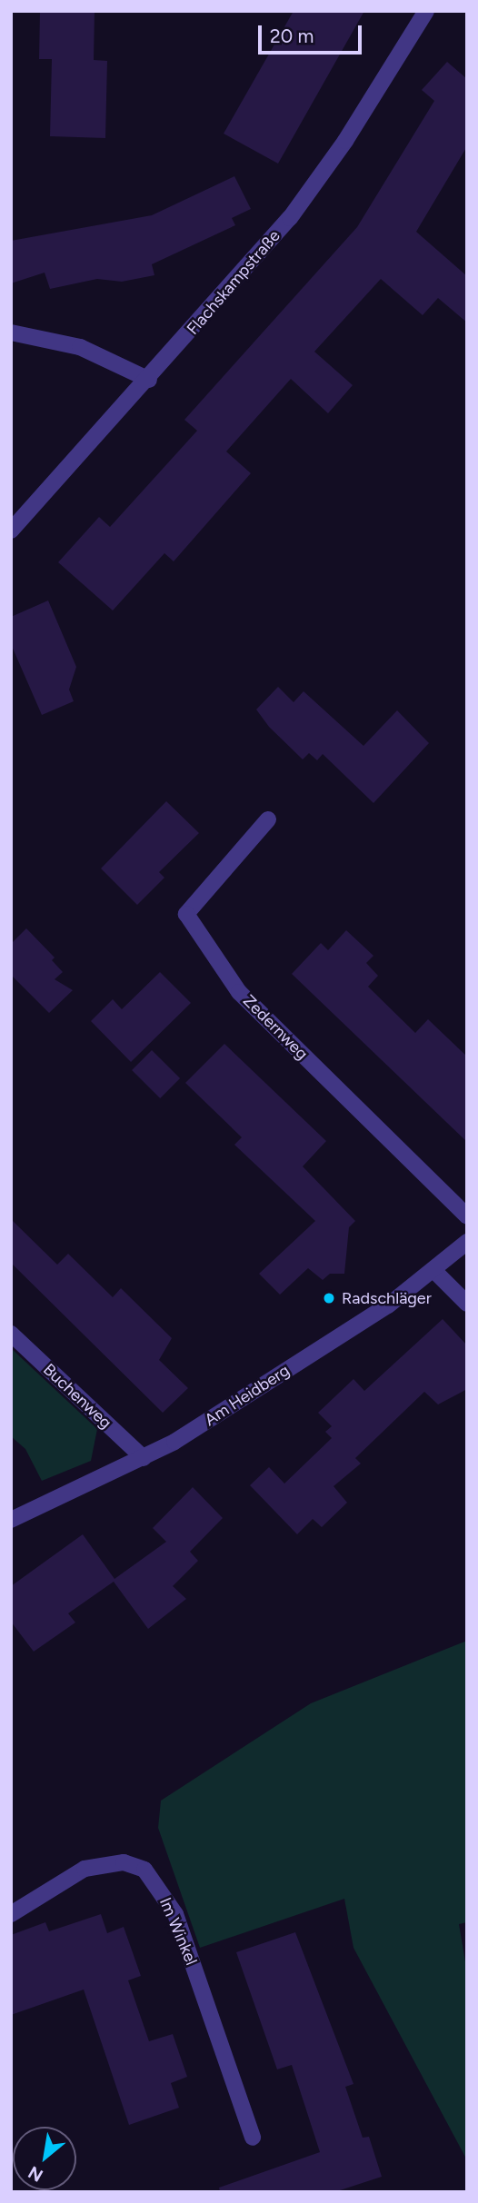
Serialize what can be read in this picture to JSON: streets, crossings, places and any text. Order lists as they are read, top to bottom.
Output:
{
  "streets": {
    "street": [
      "Flachskampstraße",
      "Zedernweg",
      "Am Heidberg",
      "Buchenweg",
      "Im Winkel"
    ]
  },
  "crossings": [
    ["Am Heidberg", "Buchenweg"]
  ],
  "places": ["Radschläger"],
  "scale_bar": "20 m",
  "north": "bottom left"
}
